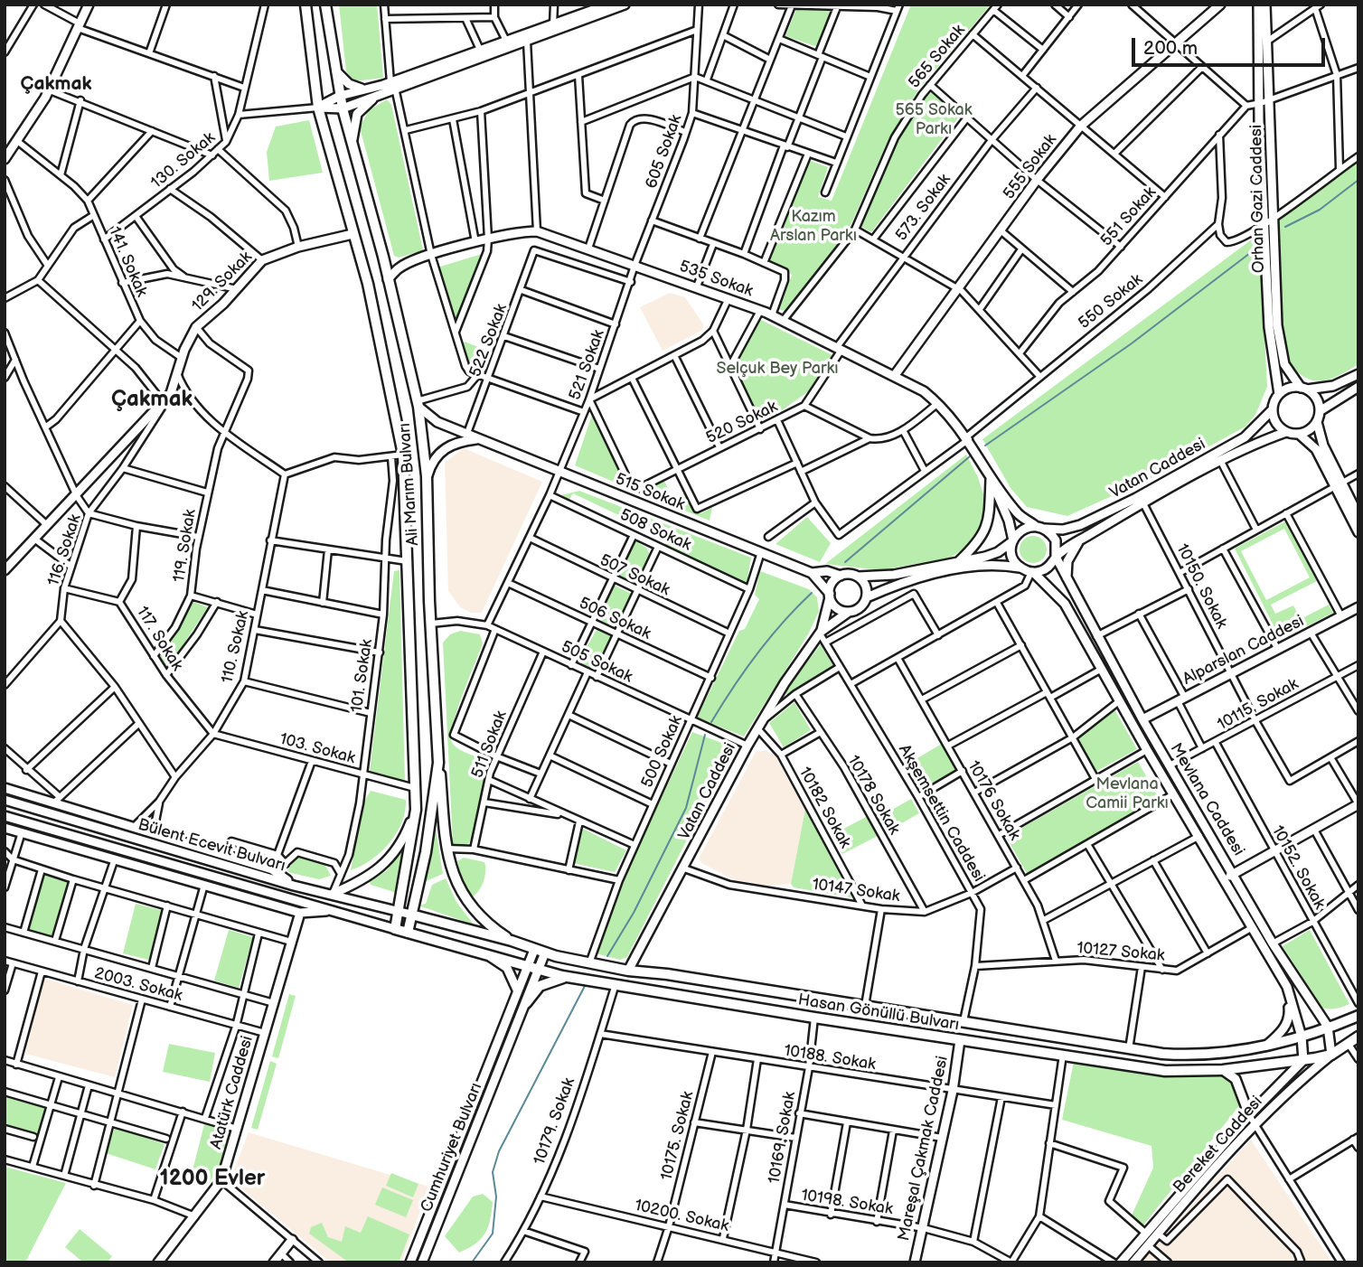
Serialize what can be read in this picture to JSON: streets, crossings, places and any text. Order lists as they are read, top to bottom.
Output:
{
  "streets": {
    "main road": ["Ali Marım Bulvarı", "Hasan Gönüllü Bulvarı"],
    "street": [
      "565 Sokak",
      "605 Sokak",
      "130. Sokak",
      "555 Sokak",
      "Orhan Gazi Caddesi",
      "573. Sokak",
      "551 Sokak",
      "141. Sokak",
      "535 Sokak",
      "129. Sokak",
      "550 Sokak",
      "522 Sokak",
      "521 Sokak",
      "520 Sokak",
      "Vatan Caddesi",
      "515 Sokak",
      "508 Sokak",
      "119. Sokak",
      "116. Sokak",
      "507 Sokak",
      "10150. Sokak",
      "506 Sokak",
      "117. Sokak",
      "110. Sokak",
      "Alparslan Caddesi",
      "505 Sokak",
      "101. Sokak",
      "10115. Sokak",
      "511 Sokak",
      "103. Sokak",
      "500 Sokak",
      "10178 Sokak",
      "Mevlana Caddesi",
      "10176 Sokak",
      "10182 Sokak",
      "Akşemsettin Caddesi",
      "Bülent Ecevit Bulvarı",
      "10152. Sokak",
      "10147 Sokak",
      "10127 Sokak",
      "2003. Sokak",
      "10188. Sokak",
      "Atatürk Caddesi",
      "10179. Sokak",
      "10175. Sokak",
      "10169. Sokak",
      "Bereket Caddesi",
      "Cumhuriyet Bulvarı",
      "Mareşal Çakmak Caddesi",
      "10198. Sokak",
      "10200. Sokak"
    ]
  },
  "crossings": [
    ["565 Sokak", "535 Sokak"],
    ["605 Sokak", "535 Sokak"],
    ["605 Sokak", "521 Sokak"],
    ["130. Sokak", "141. Sokak"],
    ["555 Sokak", "535 Sokak"],
    ["Orhan Gazi Caddesi", "Vatan Caddesi"],
    ["573. Sokak", "535 Sokak"],
    ["573. Sokak", "520 Sokak"],
    ["535 Sokak", "550 Sokak"],
    ["535 Sokak", "521 Sokak"],
    ["535 Sokak", "520 Sokak"],
    ["535 Sokak", "Vatan Caddesi"],
    ["535 Sokak", "Mevlana Caddesi"],
    ["129. Sokak", "Ali Marım Bulvarı"],
    ["129. Sokak", "119. Sokak"],
    ["129. Sokak", "116. Sokak"],
    ["522 Sokak", "521 Sokak"],
    ["522 Sokak", "515 Sokak"],
    ["521 Sokak", "520 Sokak"],
    ["521 Sokak", "515 Sokak"],
    ["521 Sokak", "508 Sokak"],
    ["521 Sokak", "507 Sokak"],
    ["521 Sokak", "506 Sokak"],
    ["521 Sokak", "505 Sokak"],
    ["Vatan Caddesi", "515 Sokak"],
    ["Vatan Caddesi", "10150. Sokak"],
    ["Vatan Caddesi", "505 Sokak"],
    ["Vatan Caddesi", "Mevlana Caddesi"],
    ["Vatan Caddesi", "10182 Sokak"],
    ["Vatan Caddesi", "Akşemsettin Caddesi"],
    ["Vatan Caddesi", "10147 Sokak"],
    ["Vatan Caddesi", "Hasan Gönüllü Bulvarı"],
    ["Ali Marım Bulvarı", "515 Sokak"],
    ["Ali Marım Bulvarı", "505 Sokak"],
    ["Ali Marım Bulvarı", "103. Sokak"],
    ["Ali Marım Bulvarı", "Bülent Ecevit Bulvarı"],
    ["Ali Marım Bulvarı", "Hasan Gönüllü Bulvarı"],
    ["515 Sokak", "500 Sokak"],
    ["508 Sokak", "500 Sokak"],
    ["119. Sokak", "117. Sokak"],
    ["116. Sokak", "117. Sokak"],
    ["507 Sokak", "500 Sokak"],
    ["10150. Sokak", "Alparslan Caddesi"],
    ["10150. Sokak", "10115. Sokak"],
    ["506 Sokak", "500 Sokak"],
    ["117. Sokak", "110. Sokak"],
    ["117. Sokak", "103. Sokak"],
    ["110. Sokak", "103. Sokak"],
    ["Alparslan Caddesi", "Mevlana Caddesi"],
    ["505 Sokak", "511 Sokak"],
    ["505 Sokak", "500 Sokak"],
    ["101. Sokak", "103. Sokak"],
    ["101. Sokak", "Bülent Ecevit Bulvarı"],
    ["10115. Sokak", "Mevlana Caddesi"],
    ["10115. Sokak", "10152. Sokak"],
    ["500 Sokak", "Hasan Gönüllü Bulvarı"],
    ["10178 Sokak", "10147 Sokak"],
    ["Mevlana Caddesi", "10127 Sokak"],
    ["Mevlana Caddesi", "Hasan Gönüllü Bulvarı"],
    ["Mevlana Caddesi", "Bereket Caddesi"],
    ["10176 Sokak", "10147 Sokak"],
    ["10176 Sokak", "10127 Sokak"],
    ["10182 Sokak", "10147 Sokak"],
    ["Akşemsettin Caddesi", "10147 Sokak"],
    ["Akşemsettin Caddesi", "10127 Sokak"],
    ["Akşemsettin Caddesi", "Hasan Gönüllü Bulvarı"],
    ["Bülent Ecevit Bulvarı", "Hasan Gönüllü Bulvarı"],
    ["2003. Sokak", "Atatürk Caddesi"],
    ["Hasan Gönüllü Bulvarı", "10179. Sokak"],
    ["Hasan Gönüllü Bulvarı", "10169. Sokak"],
    ["Hasan Gönüllü Bulvarı", "Bereket Caddesi"],
    ["Hasan Gönüllü Bulvarı", "Cumhuriyet Bulvarı"],
    ["Hasan Gönüllü Bulvarı", "Mareşal Çakmak Caddesi"],
    ["10188. Sokak", "10179. Sokak"],
    ["10188. Sokak", "10175. Sokak"],
    ["10188. Sokak", "10169. Sokak"],
    ["10188. Sokak", "Mareşal Çakmak Caddesi"],
    ["10179. Sokak", "10200. Sokak"],
    ["10175. Sokak", "10200. Sokak"],
    ["10169. Sokak", "10198. Sokak"],
    ["10169. Sokak", "10200. Sokak"],
    ["Mareşal Çakmak Caddesi", "10198. Sokak"]
  ],
  "districts": ["Çakmak", "Çakmak", "1200 Evler"],
  "parks": [
    "565 Sokak Parkı",
    "Kazım Arslan Parkı",
    "Selçuk Bey Parkı",
    "Mevlana Camii Parkı"
  ],
  "scale_bar": "200 m"
}
